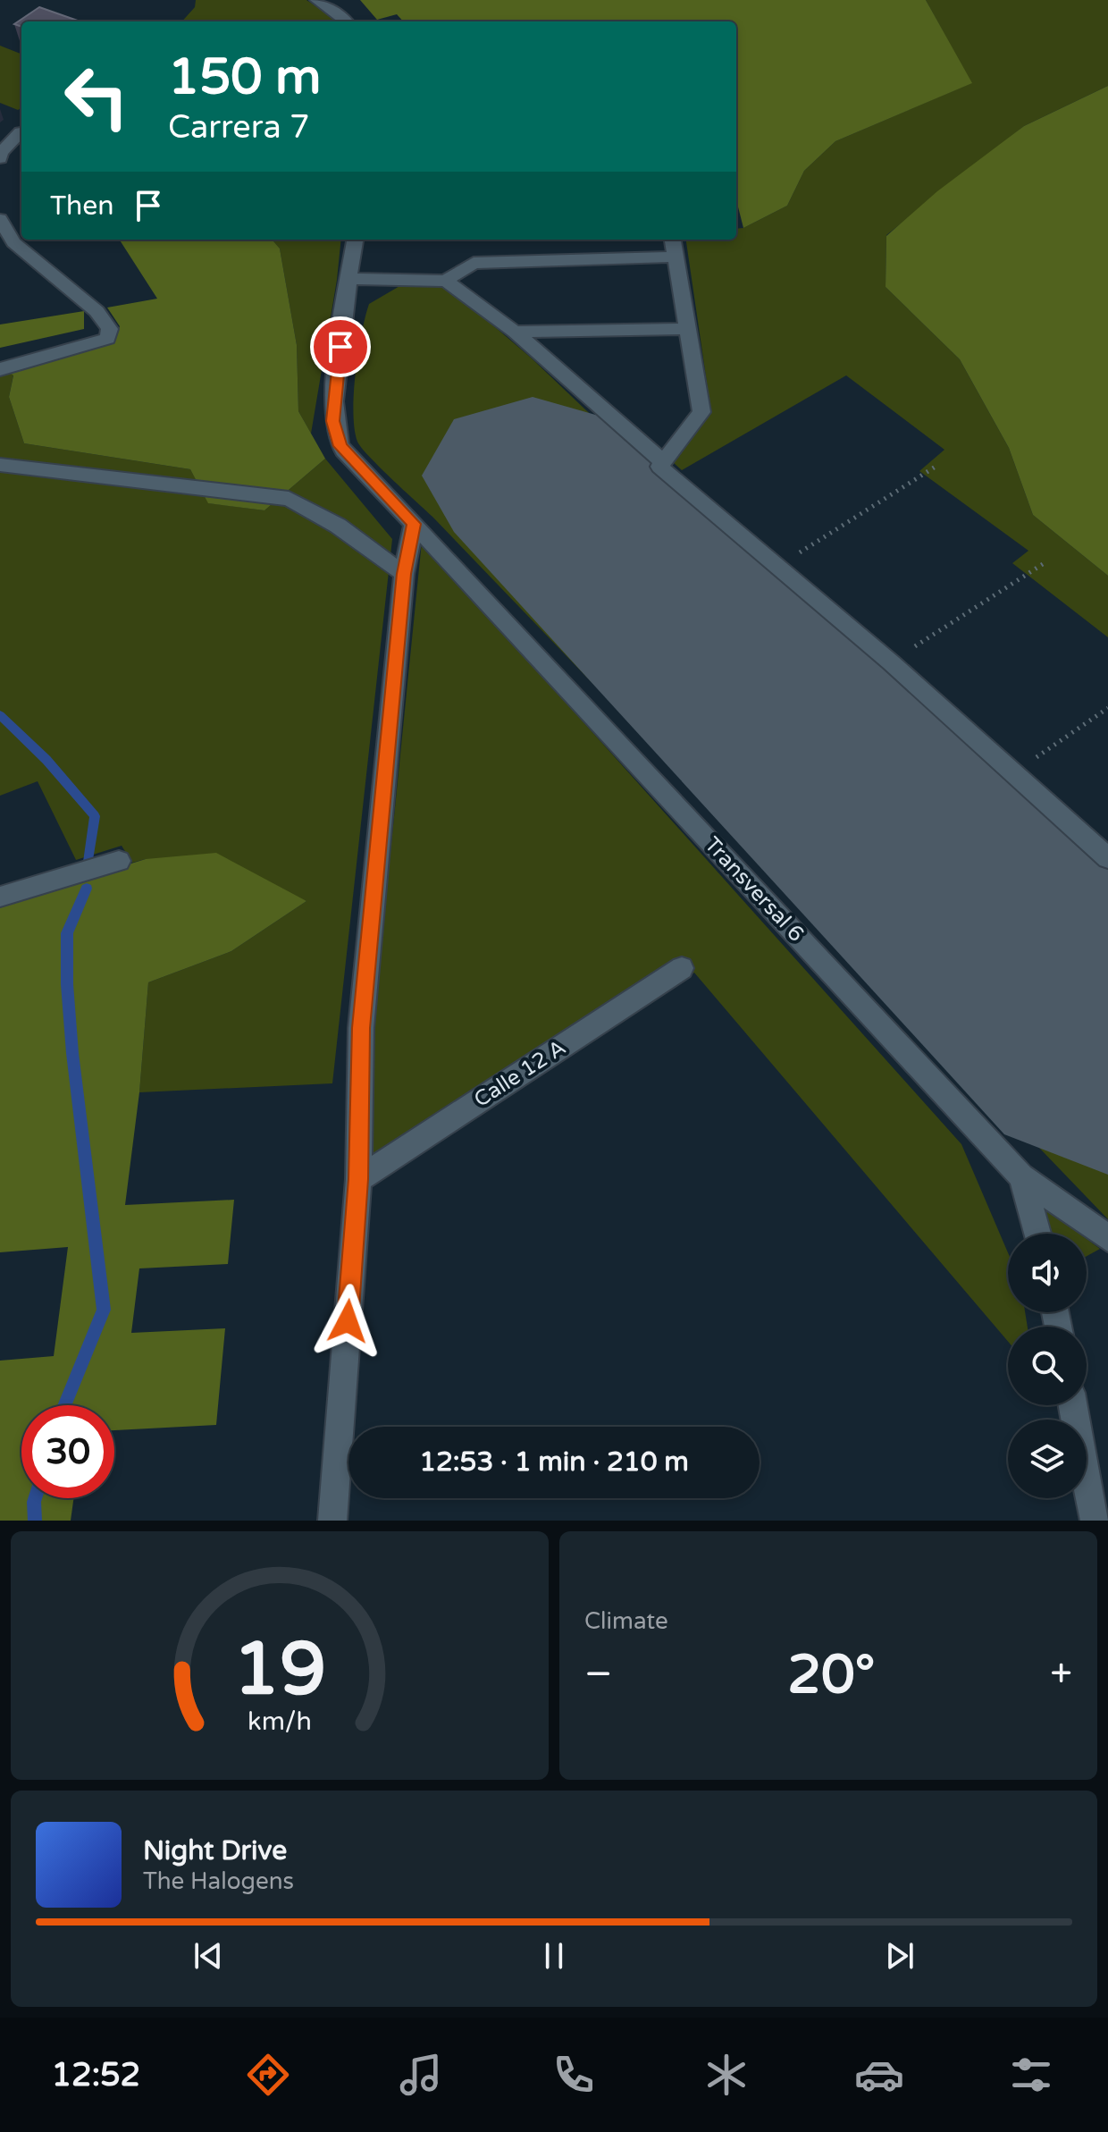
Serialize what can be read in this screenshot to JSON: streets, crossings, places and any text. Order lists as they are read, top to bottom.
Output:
{
  "streets": {
    "street": ["Transversal 6", "Calle 12 A"]
  },
  "page": {
    "turn": ["150 m", "Carrera 7"],
    "then": "Then",
    "limit": "30",
    "trip": "12:53 · 1 min · 210 m",
    "tile": "Climate",
    "heat": ["−", "20°", "+"],
    "song": ["Night Drive", "The Halogens"],
    "tabs": "12:52",
    "gauge": ["19", "km/h"]
  }
}
